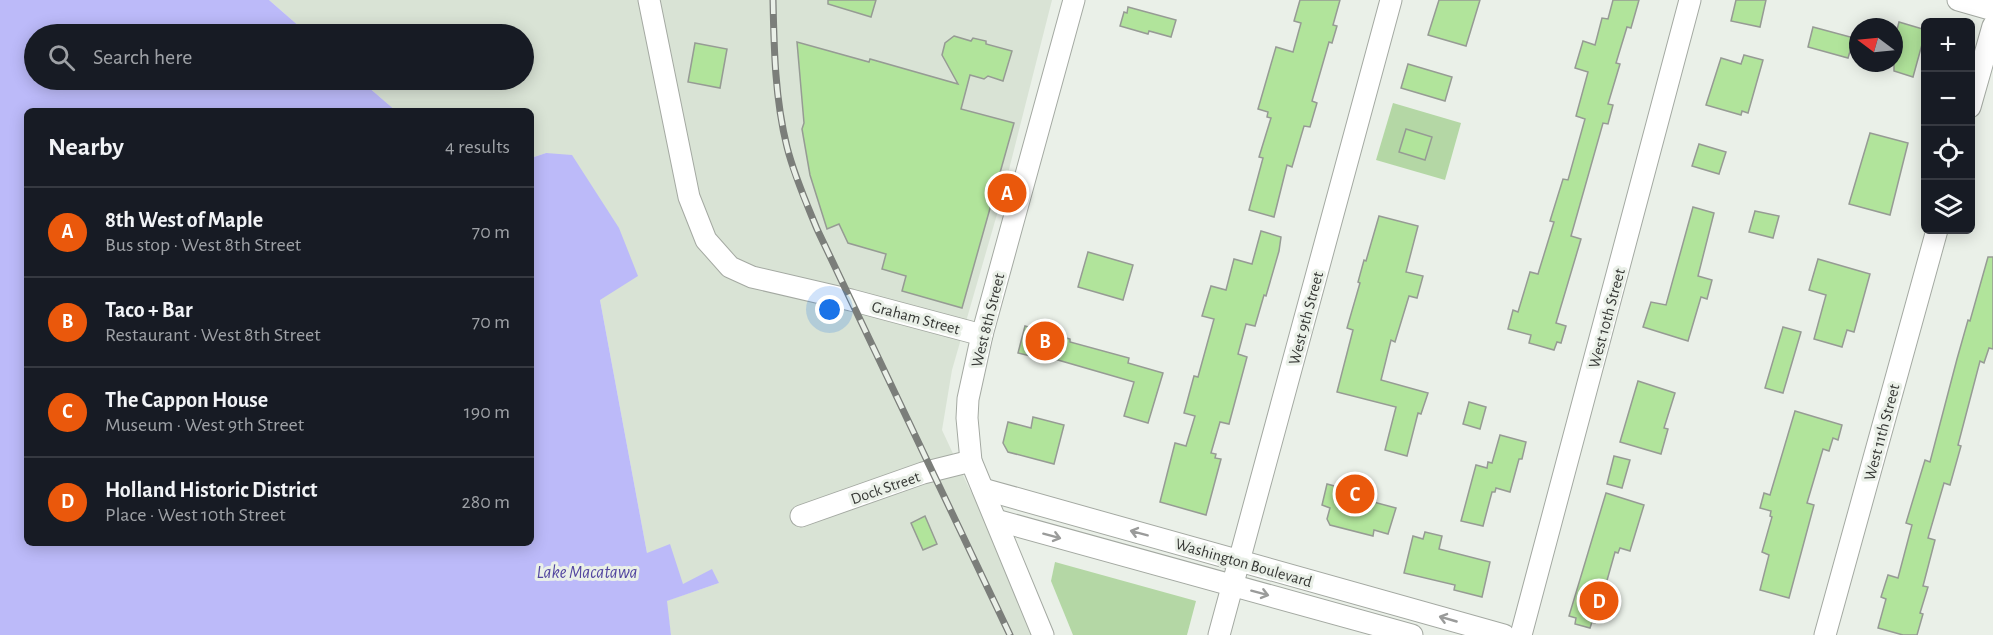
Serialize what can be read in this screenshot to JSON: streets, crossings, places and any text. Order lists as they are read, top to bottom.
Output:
{
  "streets": {
    "street": [
      "Graham Street",
      "West 9th Street",
      "West 10th Street",
      "West 8th Street",
      "West 11th Street",
      "Dock Street",
      "Washington Boulevard"
    ]
  },
  "crossings": [
    ["Graham Street", "West 8th Street"],
    ["West 9th Street", "Washington Boulevard"],
    ["West 8th Street", "Dock Street"],
    ["West 8th Street", "Washington Boulevard"]
  ],
  "water": ["Lake Macatawa"],
  "north": "left",
  "page": {
    "map_buttons": ["+", "−"],
    "search": "Search here",
    "heading": ["Nearby", "4 results"],
    "pins": [
      "A",
      "B",
      "C",
      "D"
    ],
    "list": [
      {
        "mark": "A",
        "name": "8th West of Maple",
        "note": "Bus stop · West 8th Street",
        "value": "70 m"
      },
      {
        "mark": "B",
        "name": "Taco + Bar",
        "note": "Restaurant · West 8th Street",
        "value": "70 m"
      },
      {
        "mark": "C",
        "name": "The Cappon House",
        "note": "Museum · West 9th Street",
        "value": "190 m"
      },
      {
        "mark": "D",
        "name": "Holland Historic District",
        "note": "Place · West 10th Street",
        "value": "280 m"
      }
    ]
  }
}
